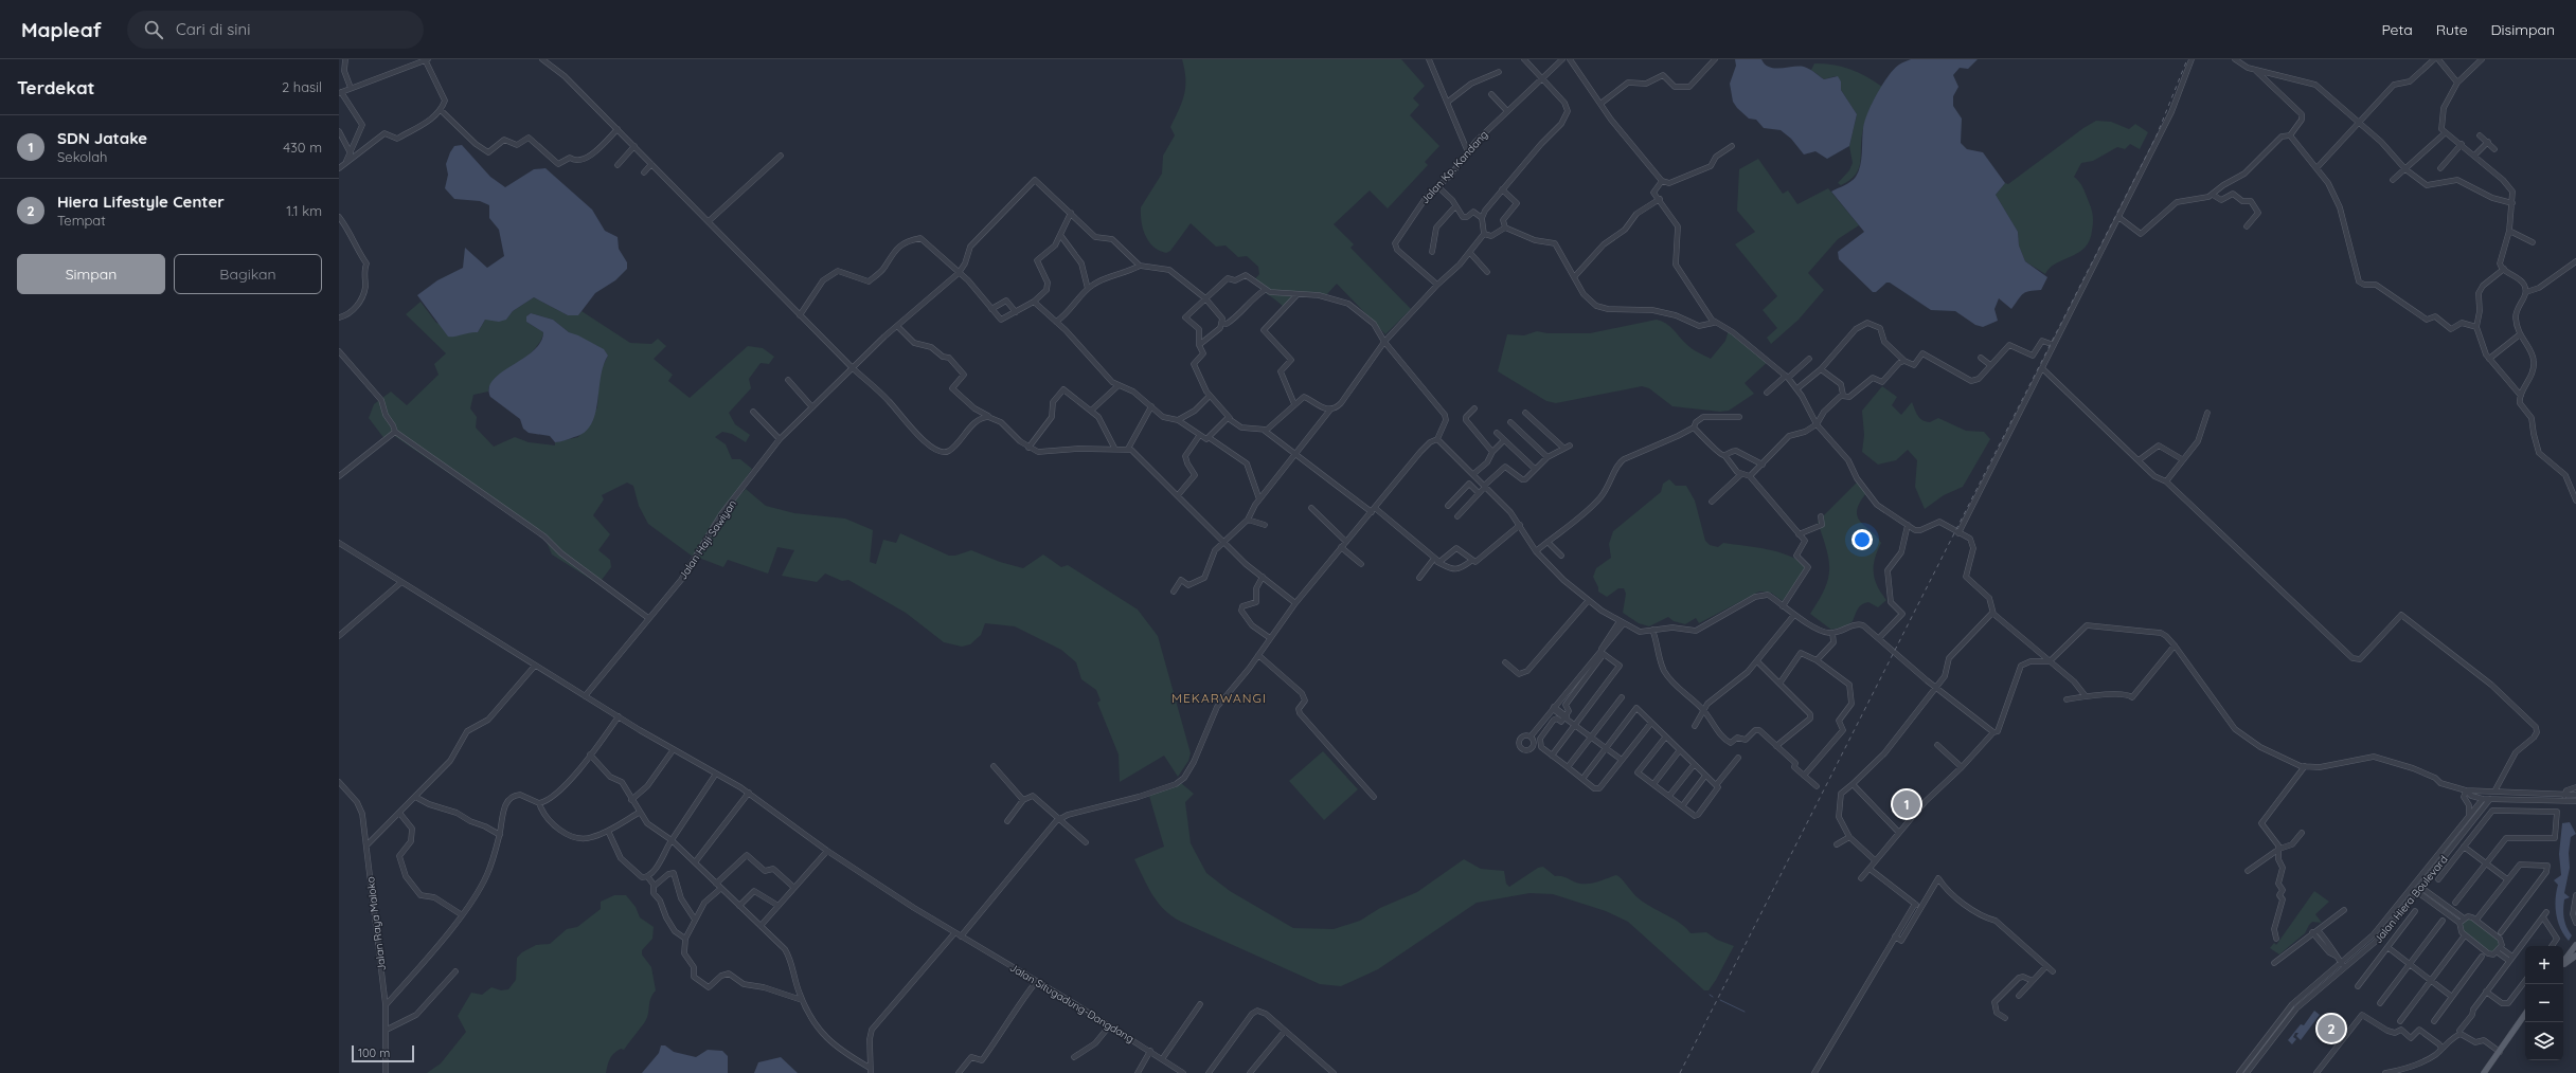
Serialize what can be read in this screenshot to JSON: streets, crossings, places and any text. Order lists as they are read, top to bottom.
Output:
{
  "streets": {
    "street": [
      "Jalan Kp. Kandang",
      "Jalan Haji Sawiyan",
      "Jalan Hiera Boulevard",
      "Jalan Raya Maloko",
      "Jalan Situgadung-Dangdang"
    ]
  },
  "crossings": [
    ["Jalan Haji Sawiyan", "Jalan Situgadung-Dangdang"]
  ],
  "districts": ["MEKARWANGI"],
  "scale_bar": "100 m",
  "page": {
    "header": "Mapleaf",
    "search": "Cari di sini",
    "nav": ["Peta", "Rute", "Disimpan"],
    "heading": ["Terdekat", "2 hasil"],
    "list": [
      {
        "mark": "1",
        "name": "SDN Jatake",
        "note": "Sekolah",
        "value": "430 m"
      },
      {
        "mark": "2",
        "name": "Hiera Lifestyle Center",
        "note": "Tempat",
        "value": "1.1 km"
      }
    ],
    "buttons": ["Simpan", "Bagikan"],
    "pins": ["1", "2"],
    "map_buttons": ["+", "−"],
    "scale": "100 m"
  }
}
